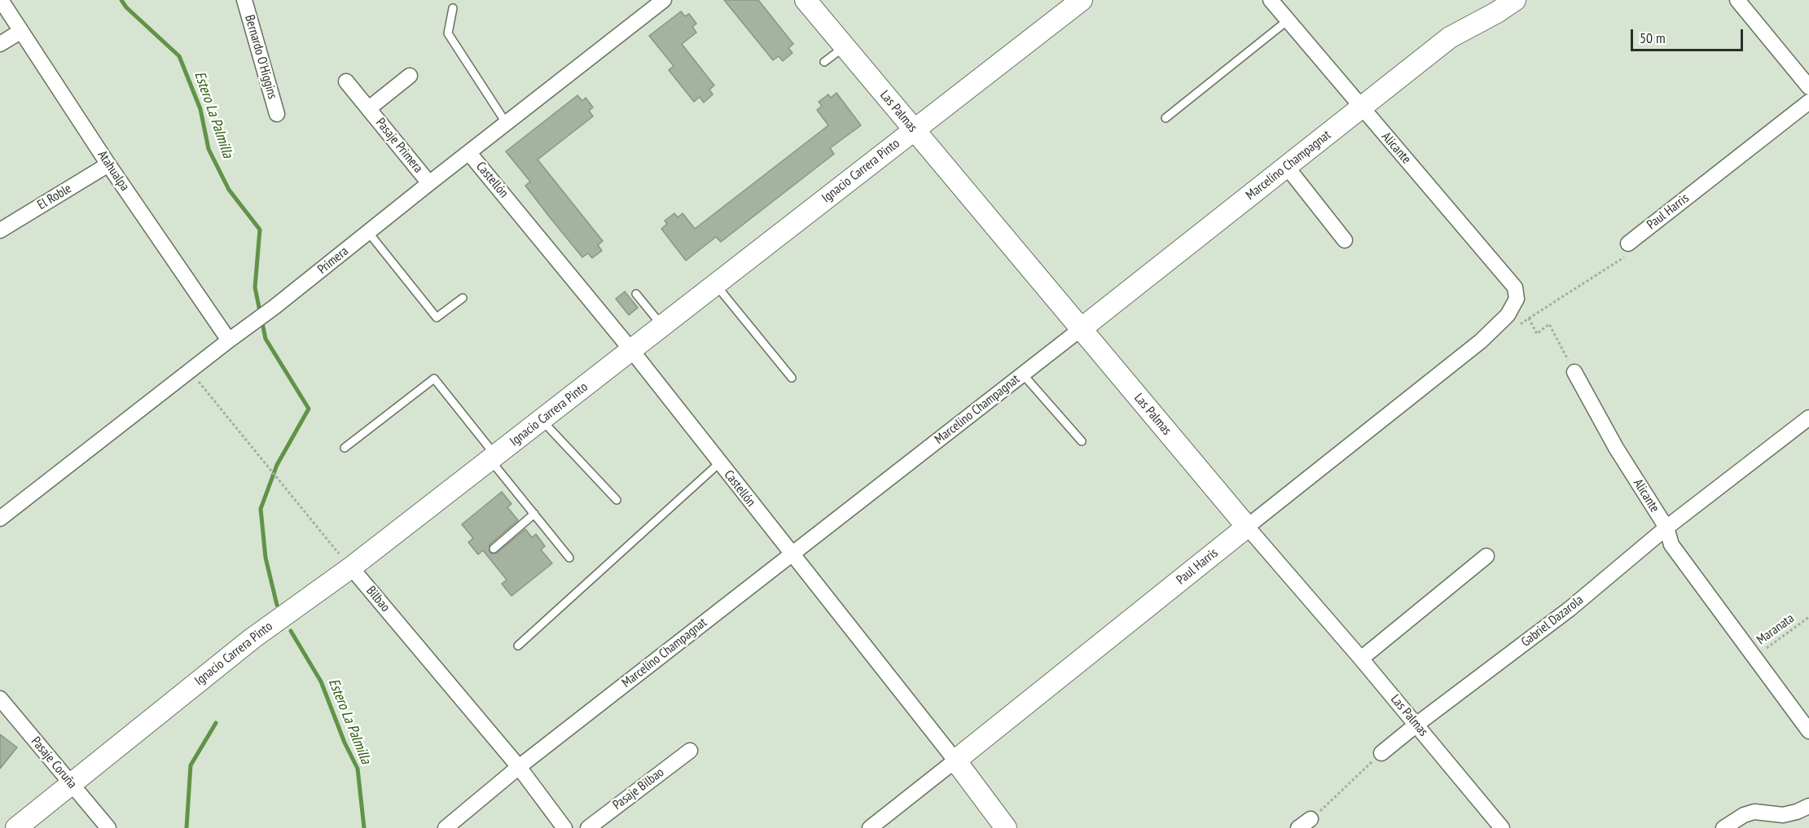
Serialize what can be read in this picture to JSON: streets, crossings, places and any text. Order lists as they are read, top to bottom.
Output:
{
  "streets": {
    "street": [
      "Bernardo O'Higgins",
      "Las Palmas",
      "Pasaje Primera",
      "Alicante",
      "Marcelino Champagnat",
      "Atahualpa",
      "Ignacio Carrera Pinto",
      "Castellón",
      "El Roble",
      "Paul Harris",
      "Primera",
      "Bilbao",
      "Gabriel Dazarola",
      "Pasaje Coruña",
      "Pasaje Bilbao"
    ],
    "path": ["Maranata"]
  },
  "crossings": [
    ["Las Palmas", "Marcelino Champagnat"],
    ["Las Palmas", "Ignacio Carrera Pinto"],
    ["Las Palmas", "Paul Harris"],
    ["Las Palmas", "Gabriel Dazarola"],
    ["Pasaje Primera", "Primera"],
    ["Alicante", "Marcelino Champagnat"],
    ["Alicante", "Paul Harris"],
    ["Alicante", "Gabriel Dazarola"],
    ["Alicante", "Maranata"],
    ["Marcelino Champagnat", "Castellón"],
    ["Marcelino Champagnat", "Bilbao"],
    ["Atahualpa", "El Roble"],
    ["Atahualpa", "Primera"],
    ["Ignacio Carrera Pinto", "Castellón"],
    ["Ignacio Carrera Pinto", "Bilbao"],
    ["Ignacio Carrera Pinto", "Pasaje Coruña"],
    ["Castellón", "Paul Harris"],
    ["Castellón", "Primera"]
  ],
  "water": ["Estero La Palmilla"],
  "scale_bar": "50 m"
}
